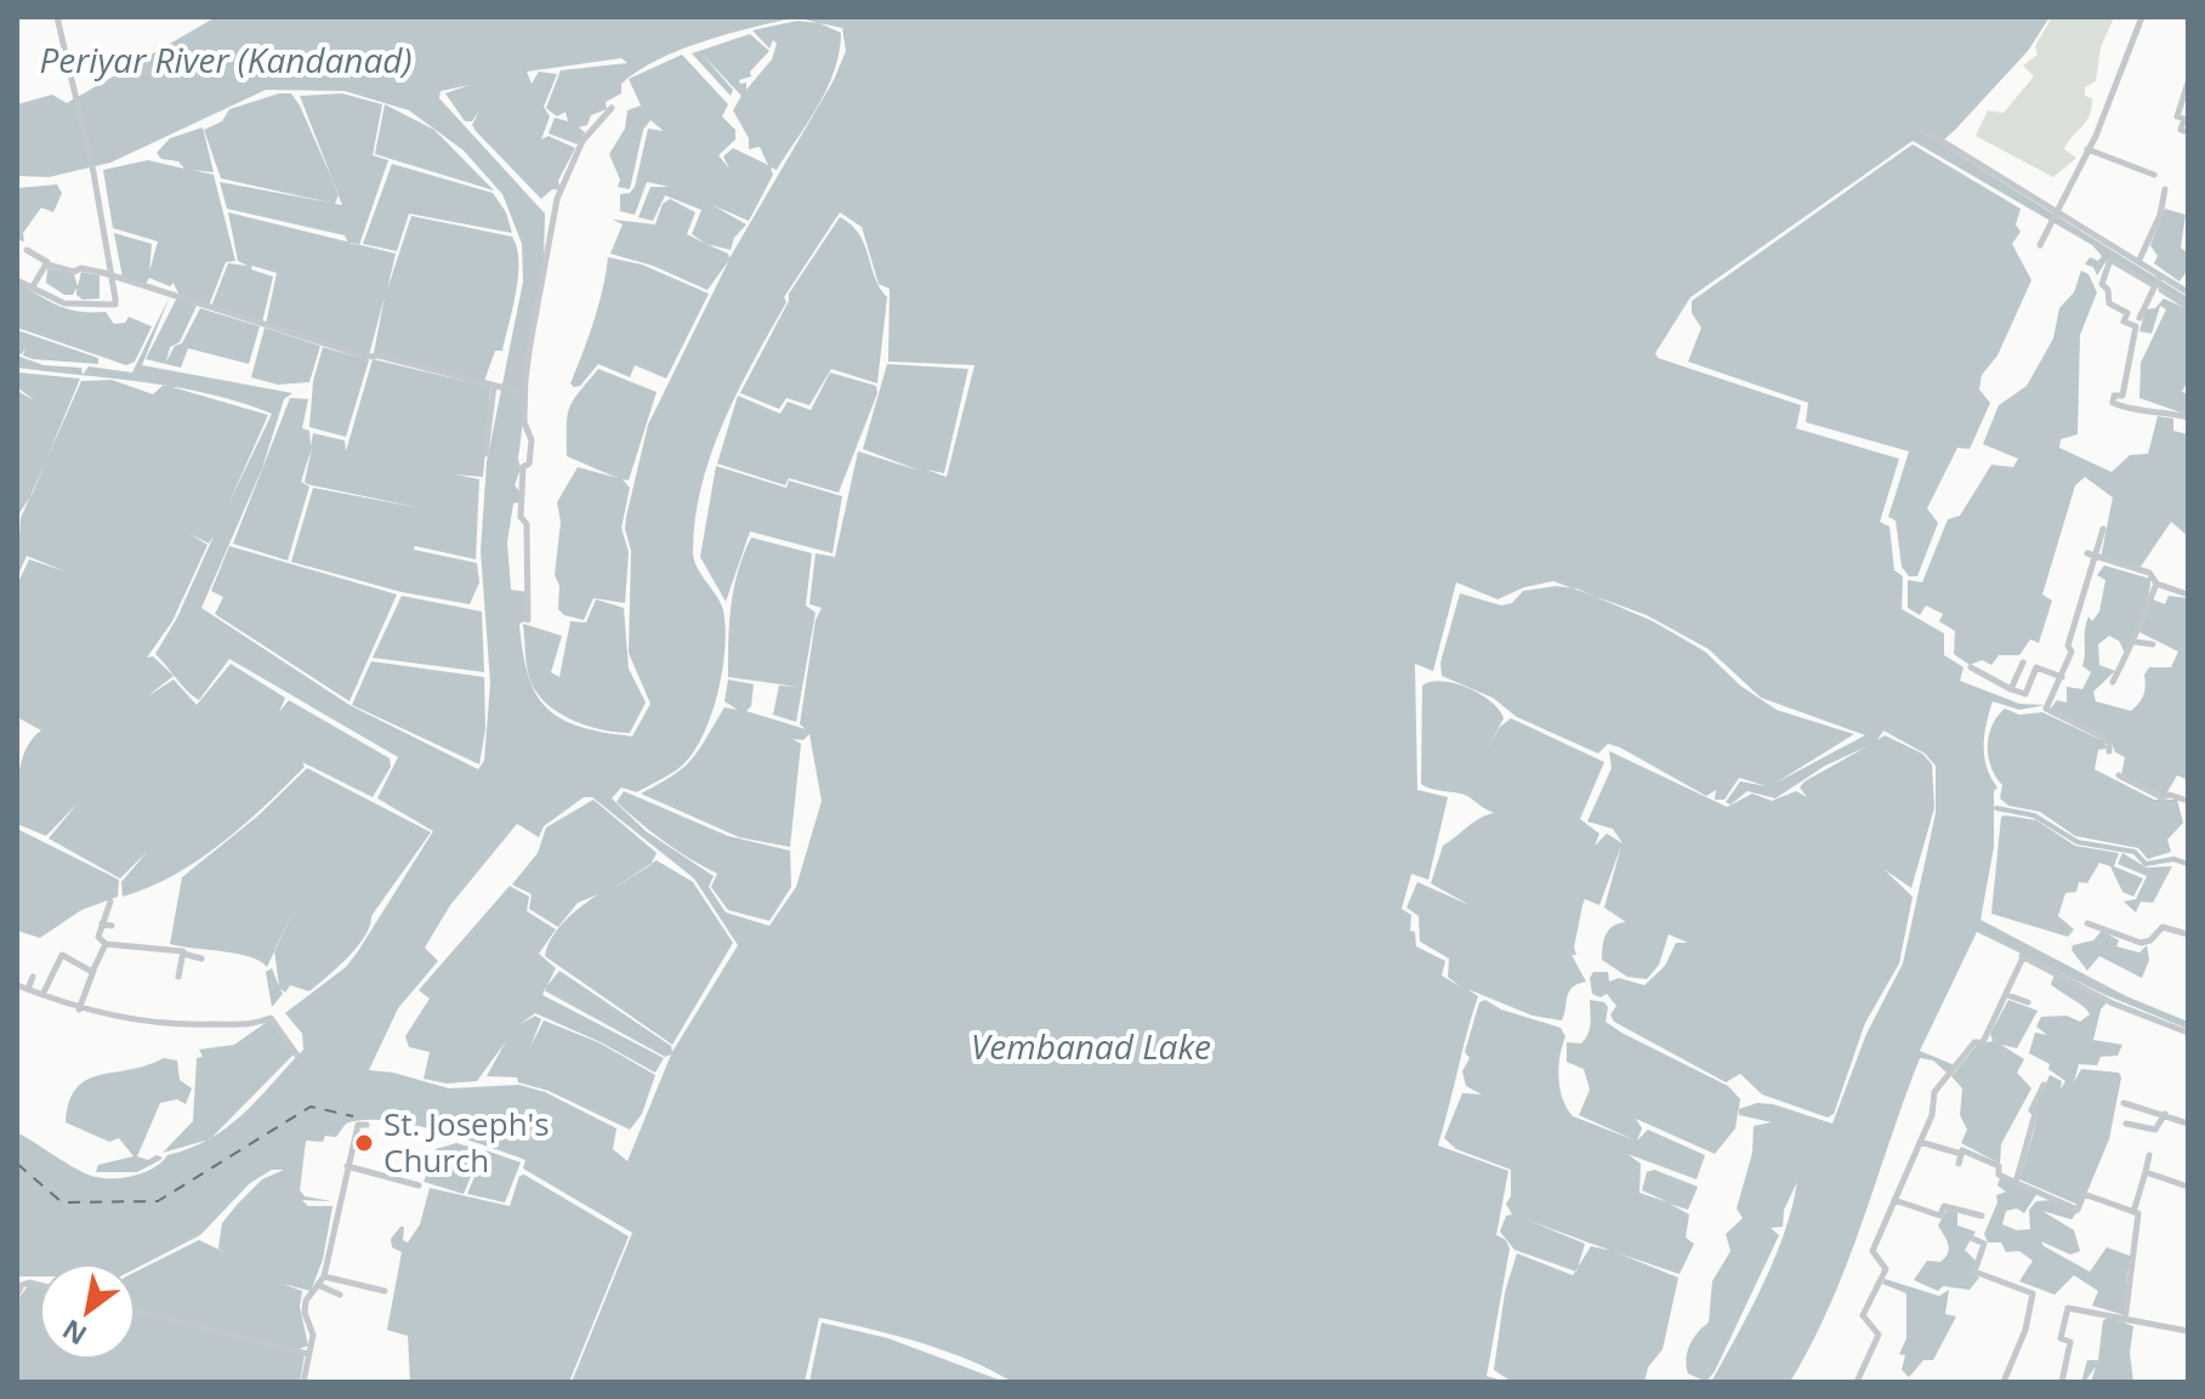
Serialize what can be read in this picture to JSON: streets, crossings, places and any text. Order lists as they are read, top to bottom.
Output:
{
  "water": ["Periyar River (Kandanad)", "Vembanad Lake"],
  "places": ["St. Joseph's Church"],
  "north": "bottom left"
}
